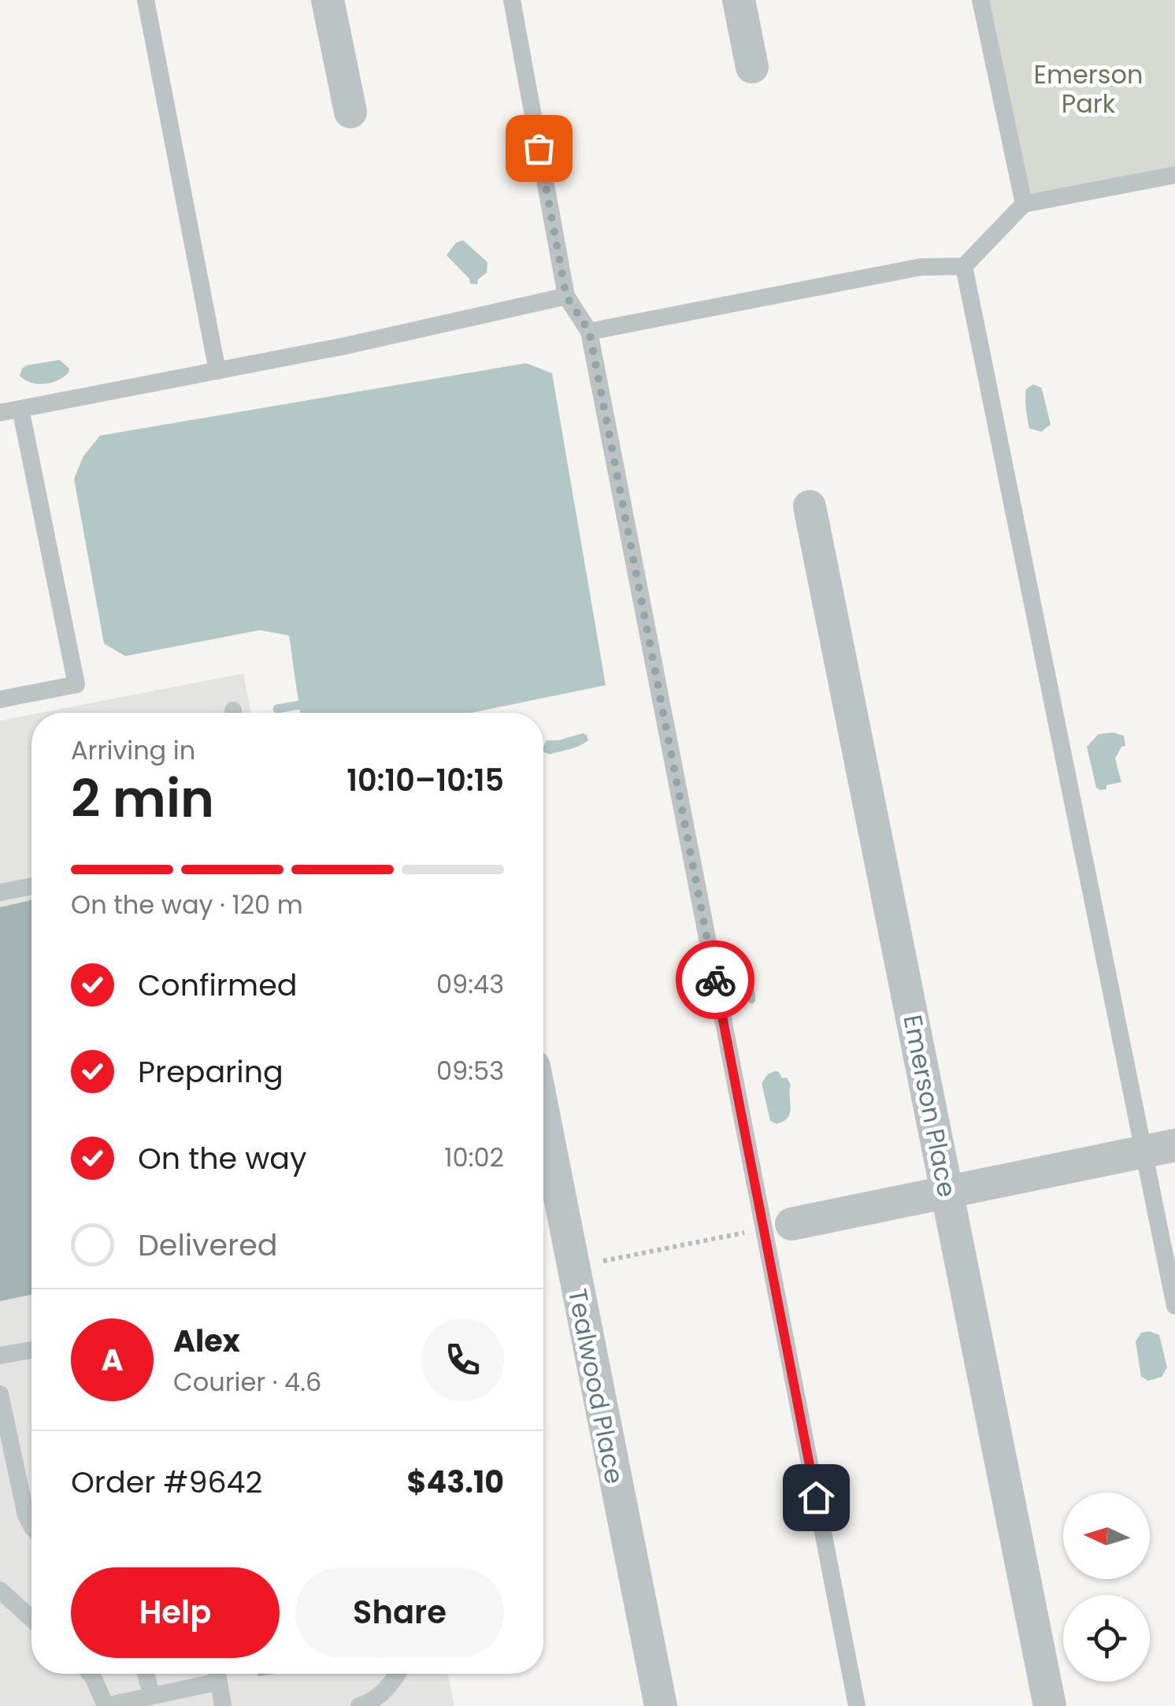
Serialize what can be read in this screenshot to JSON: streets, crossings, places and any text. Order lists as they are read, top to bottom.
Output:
{
  "streets": {
    "street": ["Emerson Place", "Tealwood Place"]
  },
  "parks": ["Emerson Park"],
  "north": "left",
  "page": {
    "heading": ["2 min", "Arriving in", "10:10–10:15"],
    "panel": [
      "Alex",
      "Courier · 4.6",
      "Order #9642",
      "$43.10"
    ],
    "bar": "On the way · 120 m",
    "list": [
      ["Confirmed", "09:43"],
      ["Preparing", "09:53"],
      ["On the way", "10:02"],
      "Delivered"
    ],
    "round": "A",
    "buttons": ["Help", "Share"]
  }
}
